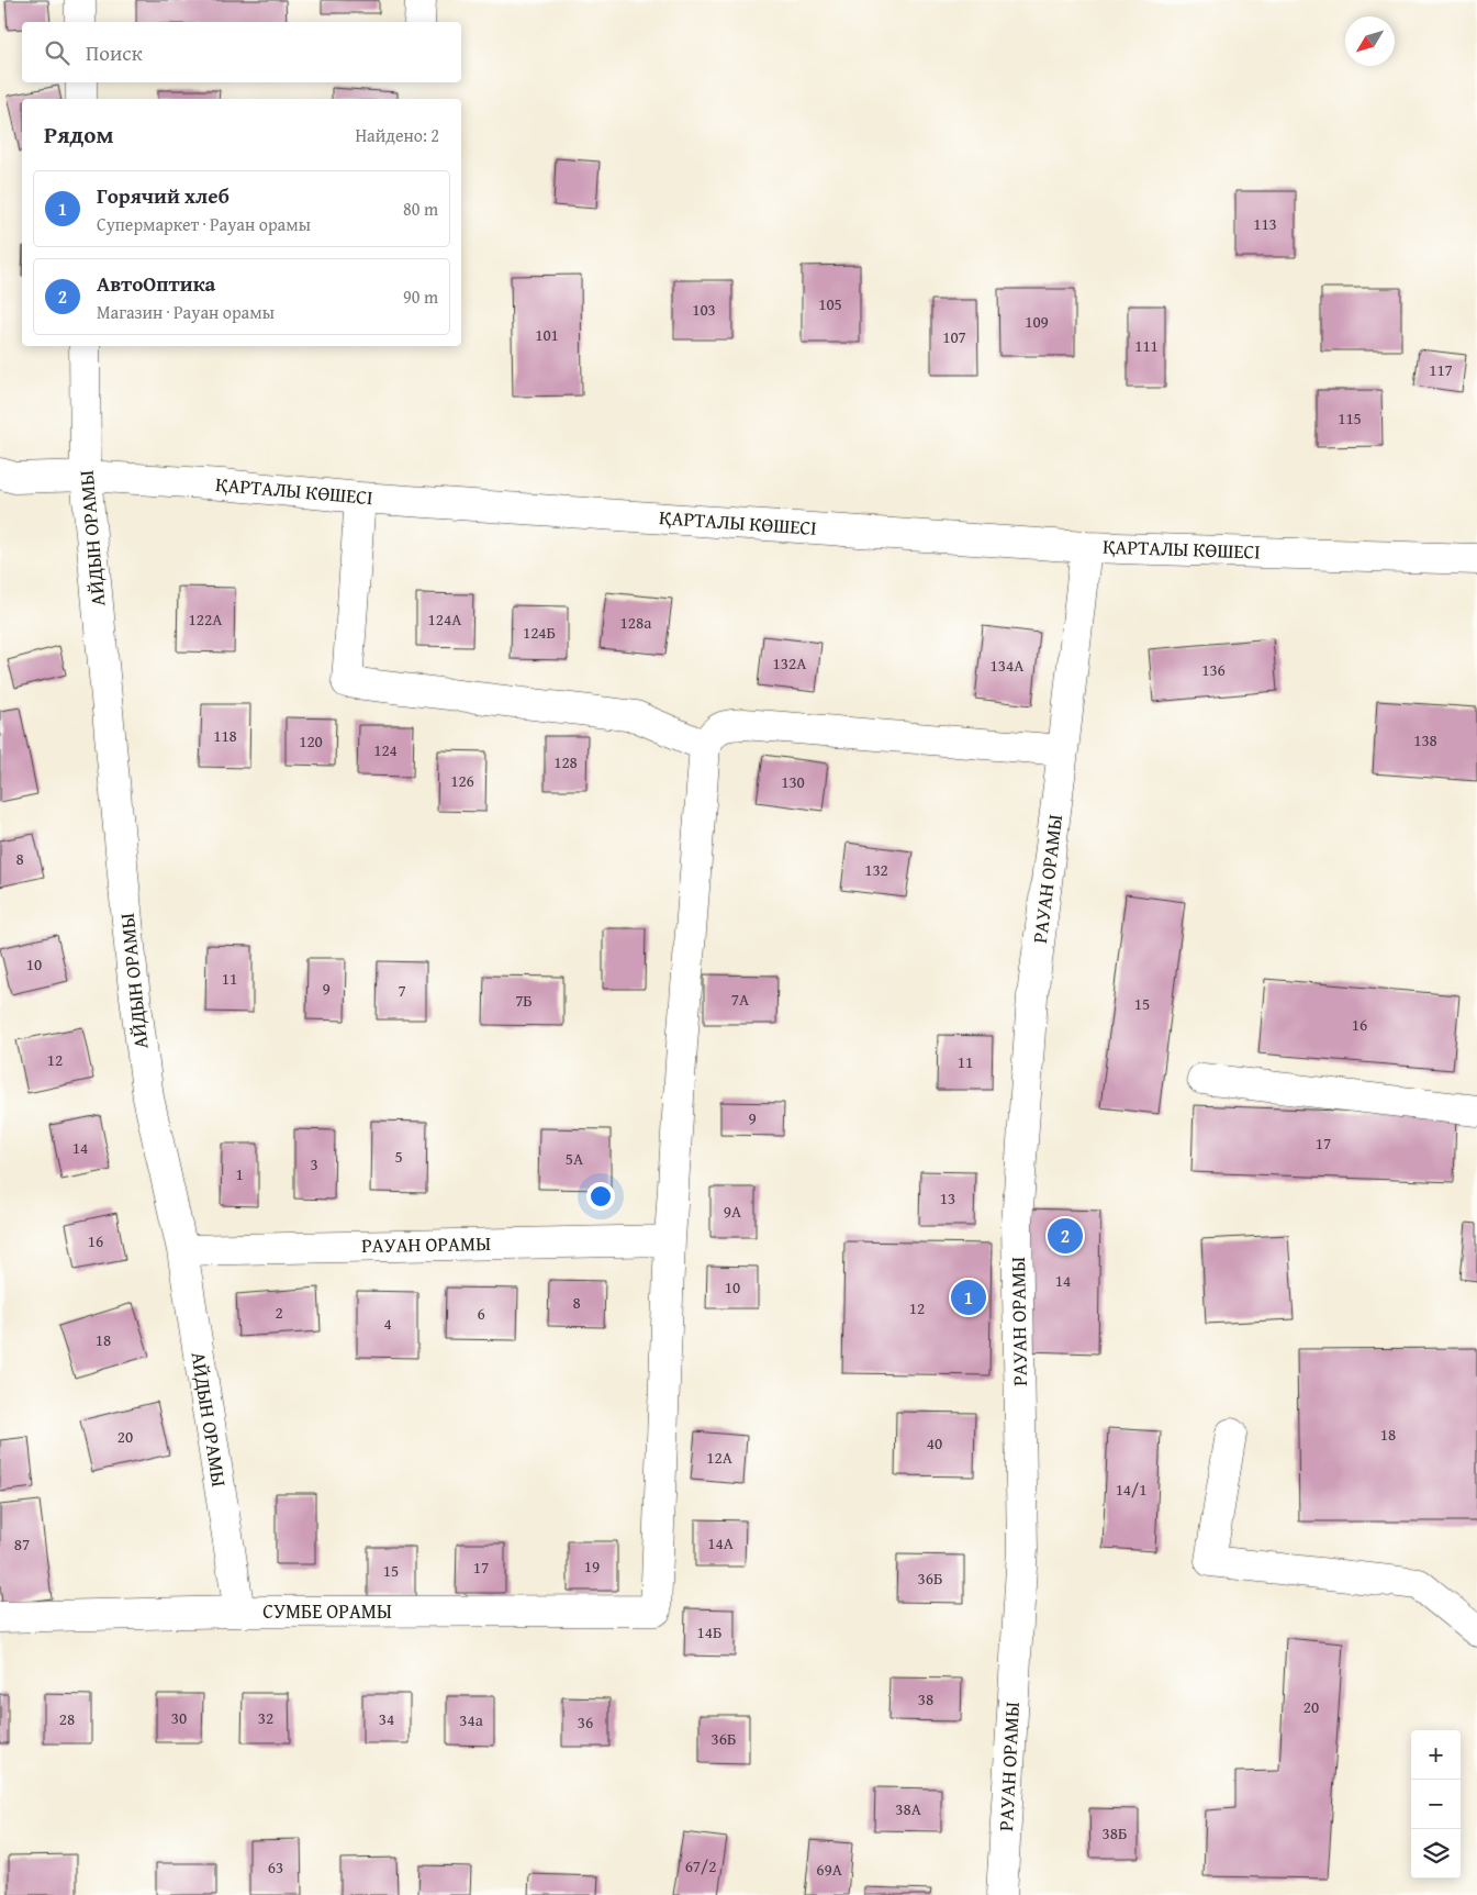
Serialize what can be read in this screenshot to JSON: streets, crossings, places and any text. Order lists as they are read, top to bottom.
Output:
{
  "streets": {
    "street": [
      "ҚАРТАЛЫ КӨШЕСІ",
      "АЙДЫН ОРАМЫ",
      "РАУАН ОРАМЫ",
      "СУМБЕ ОРАМЫ"
    ]
  },
  "crossings": [
    ["ҚАРТАЛЫ КӨШЕСІ", "АЙДЫН ОРАМЫ"],
    ["ҚАРТАЛЫ КӨШЕСІ", "РАУАН ОРАМЫ"],
    ["АЙДЫН ОРАМЫ", "РАУАН ОРАМЫ"],
    ["АЙДЫН ОРАМЫ", "СУМБЕ ОРАМЫ"],
    ["РАУАН ОРАМЫ", "СУМБЕ ОРАМЫ"]
  ],
  "house_numbers": [
    "113",
    "105",
    "103",
    "109",
    "101",
    "107",
    "111",
    "117",
    "115",
    "122А",
    "124А",
    "128а",
    "124Б",
    "132А",
    "134А",
    "136",
    "118",
    "138",
    "120",
    "124",
    "128",
    "126",
    "130",
    "8",
    "132",
    "10",
    "11",
    "9",
    "7",
    "7А",
    "7Б",
    "15",
    "16",
    "12",
    "11",
    "9",
    "17",
    "14",
    "5",
    "5А",
    "3",
    "1",
    "13",
    "9А",
    "16",
    "14",
    "10",
    "8",
    "12",
    "2",
    "6",
    "4",
    "18",
    "18",
    "20",
    "40",
    "12А",
    "14/1",
    "14А",
    "87",
    "19",
    "17",
    "15",
    "36Б",
    "14Б",
    "38",
    "20",
    "30",
    "32",
    "28",
    "34",
    "34а",
    "36",
    "36Б",
    "38А",
    "38Б",
    "67/2",
    "63",
    "69А"
  ],
  "north": "bottom left",
  "page": {
    "search": "Поиск",
    "heading": ["Рядом", "Найдено: 2"],
    "list": [
      {
        "mark": "1",
        "name": "Горячий хлеб",
        "note": "Супермаркет · Рауан орамы",
        "value": "80 m"
      },
      {
        "mark": "2",
        "name": "АвтоОптика",
        "note": "Магазин · Рауан орамы",
        "value": "90 m"
      }
    ],
    "pins": ["2", "1"],
    "map_buttons": ["+", "−"]
  }
}
